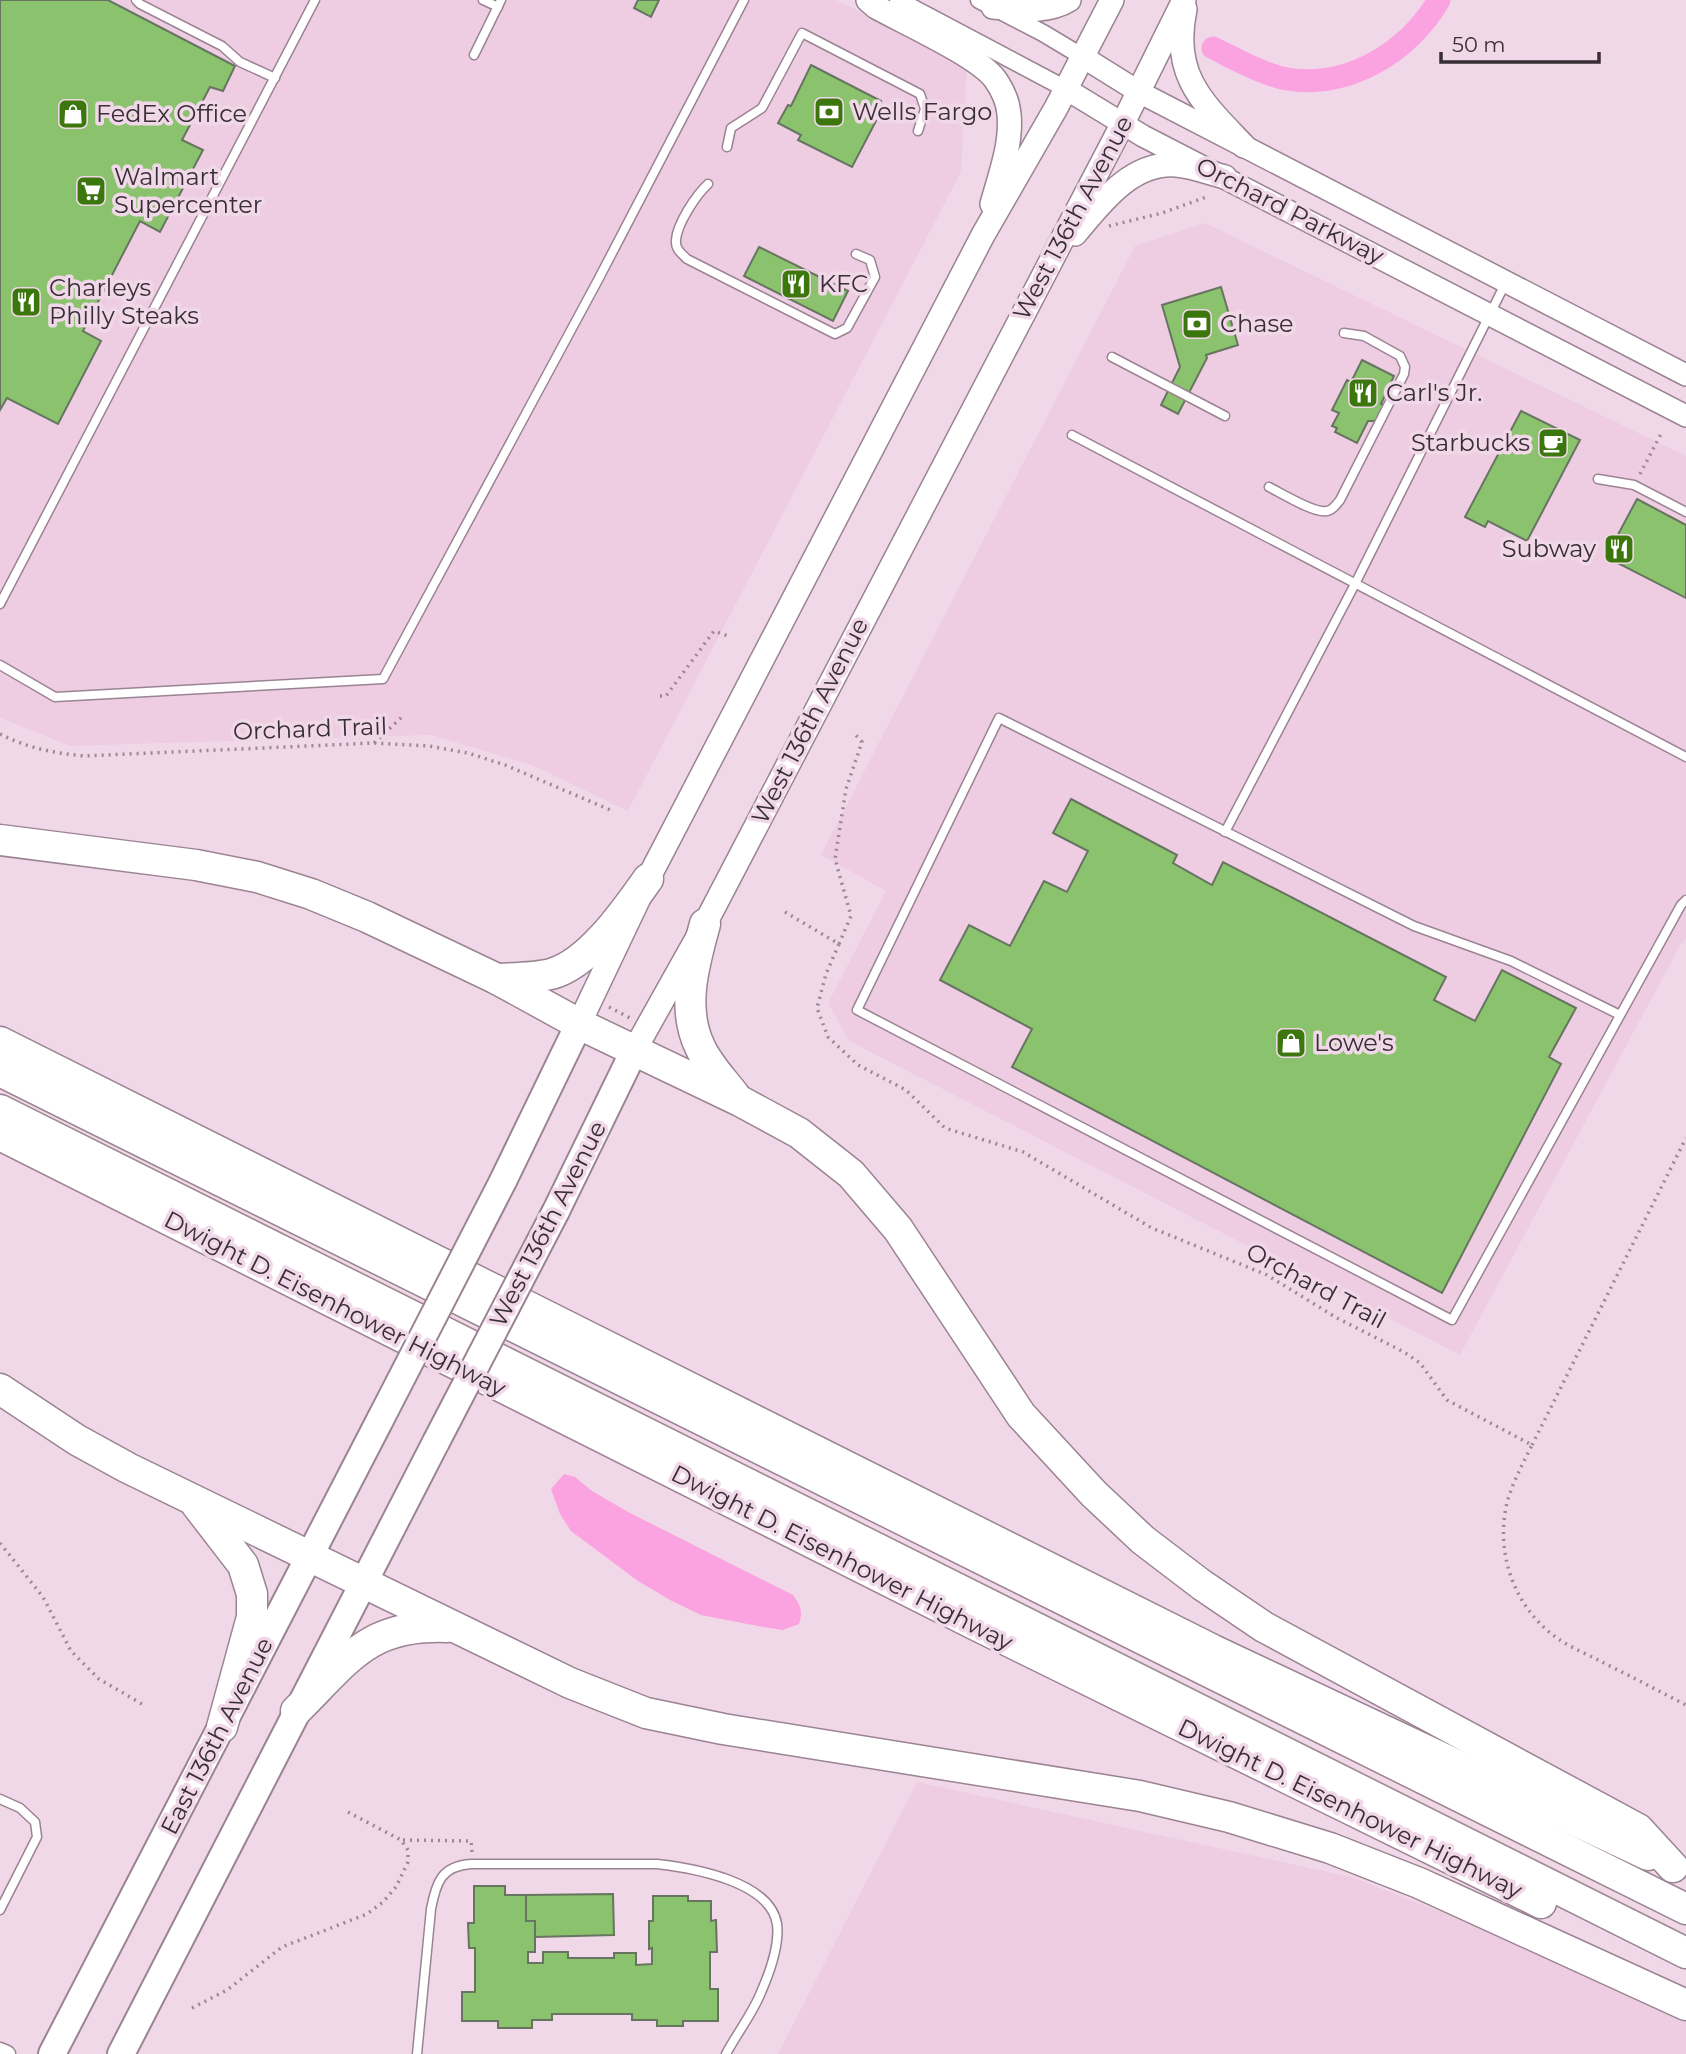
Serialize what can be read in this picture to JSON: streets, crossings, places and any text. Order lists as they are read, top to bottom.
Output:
{
  "streets": {
    "highway": ["Dwight D. Eisenhower Highway"],
    "main road": ["West 136th Avenue", "East 136th Avenue"],
    "street": ["Orchard Parkway"],
    "path": ["Orchard Trail"]
  },
  "crossings": [
    ["Orchard Parkway", "West 136th Avenue"]
  ],
  "places": {
    "bank": ["Wells Fargo", "Chase"],
    "shop": ["FedEx Office", "Lowe's"],
    "supermarket": ["Walmart Supercenter"],
    "restaurant": [
      "KFC",
      "Charleys Philly Steaks",
      "Carl's Jr.",
      "Subway"
    ],
    "cafe": ["Starbucks"]
  },
  "scale_bar": "50 m"
}
